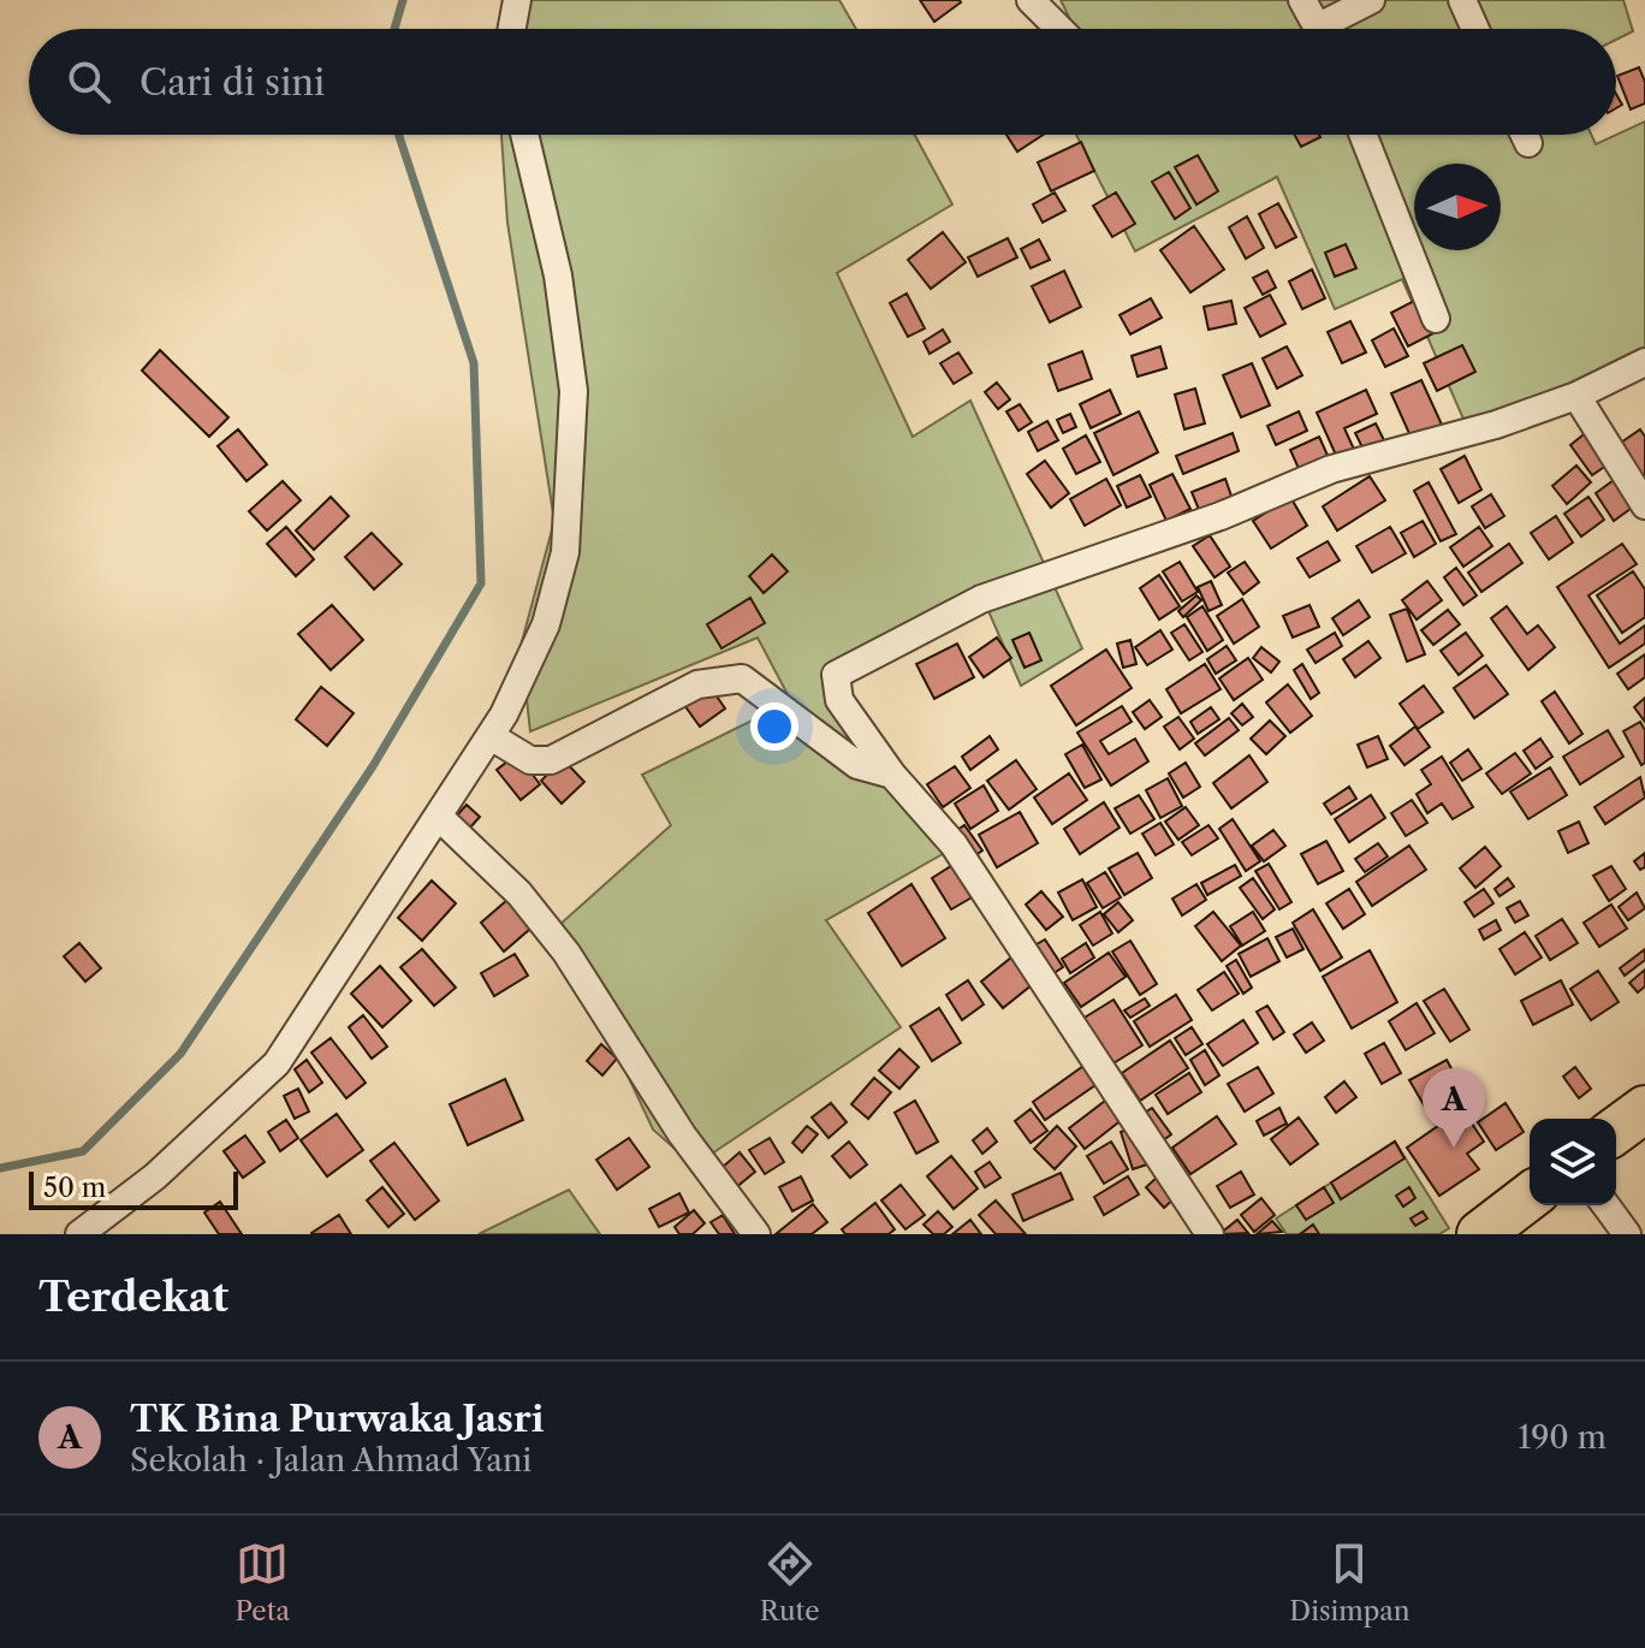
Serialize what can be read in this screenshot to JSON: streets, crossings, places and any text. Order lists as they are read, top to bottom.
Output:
{
  "scale_bar": "50 m",
  "north": "right",
  "page": {
    "search": "Cari di sini",
    "pins": "A",
    "scale": "50 m",
    "heading": "Terdekat",
    "list": [
      {
        "mark": "A",
        "name": "TK Bina Purwaka Jasri",
        "note": "Sekolah · Jalan Ahmad Yani",
        "value": "190 m"
      }
    ],
    "nav": ["Peta", "Rute", "Disimpan"]
  }
}
